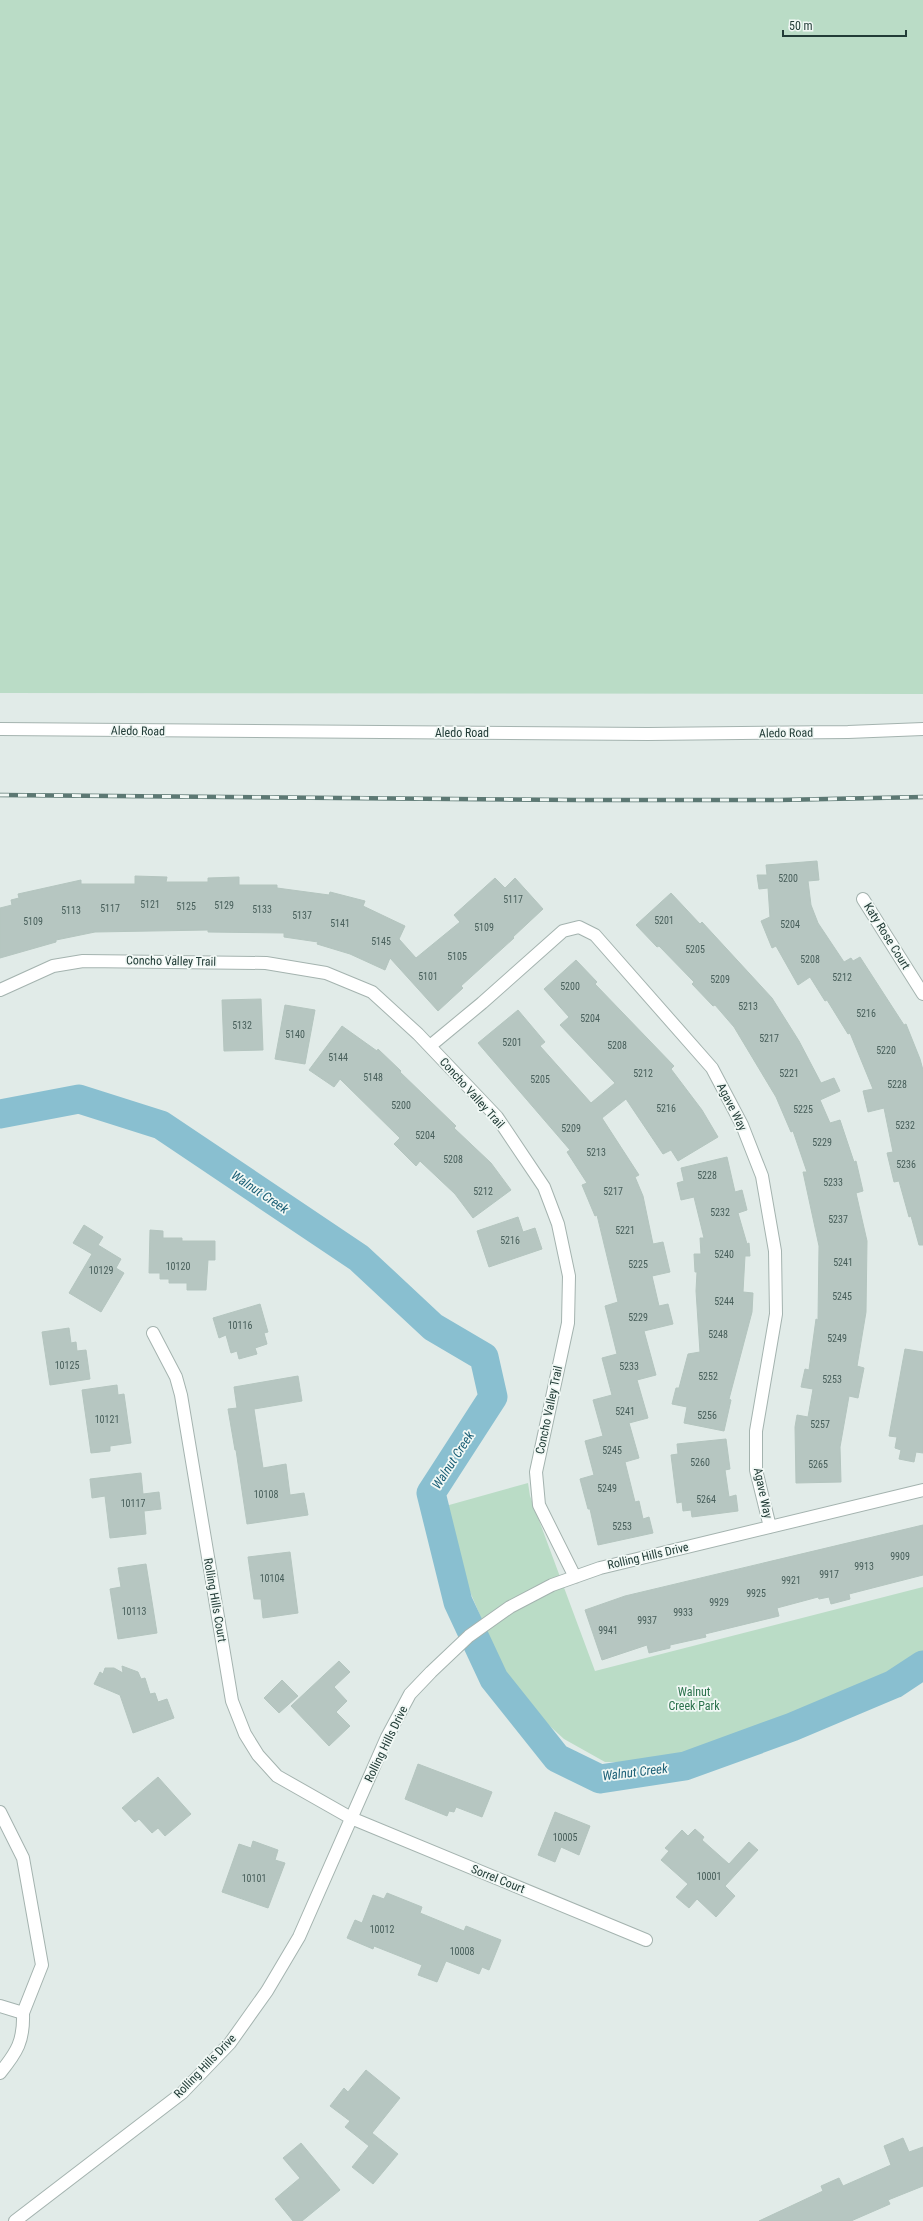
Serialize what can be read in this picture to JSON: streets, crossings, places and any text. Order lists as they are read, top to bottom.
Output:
{
  "streets": {
    "street": [
      "Aledo Road",
      "Katy Rose Court",
      "Concho Valley Trail",
      "Agave Way",
      "Rolling Hills Drive",
      "Rolling Hills Court",
      "Sorrel Court"
    ]
  },
  "crossings": [
    ["Concho Valley Trail", "Agave Way"],
    ["Concho Valley Trail", "Rolling Hills Drive"],
    ["Agave Way", "Rolling Hills Drive"],
    ["Rolling Hills Drive", "Rolling Hills Court"],
    ["Rolling Hills Drive", "Sorrel Court"],
    ["Rolling Hills Court", "Sorrel Court"]
  ],
  "water": ["Walnut Creek"],
  "parks": ["Walnut Creek Park"],
  "house_numbers": [
    "5200",
    "5117",
    "5121",
    "5129",
    "5125",
    "5117",
    "5133",
    "5113",
    "5137",
    "5201",
    "5109",
    "5141",
    "5204",
    "5109",
    "5145",
    "5205",
    "5105",
    "5208",
    "5101",
    "5212",
    "5209",
    "5200",
    "5213",
    "5216",
    "5204",
    "5132",
    "5140",
    "5217",
    "5201",
    "5208",
    "5220",
    "5144",
    "5212",
    "5221",
    "5148",
    "5205",
    "5228",
    "5200",
    "5216",
    "5225",
    "5232",
    "5209",
    "5204",
    "5229",
    "5213",
    "5208",
    "5236",
    "5228",
    "5233",
    "5212",
    "5217",
    "5232",
    "5237",
    "5221",
    "5216",
    "5240",
    "5241",
    "5225",
    "10120",
    "10129",
    "5245",
    "5244",
    "5229",
    "10116",
    "5248",
    "5249",
    "10125",
    "5233",
    "5252",
    "5253",
    "5241",
    "5256",
    "10121",
    "5257",
    "5245",
    "5260",
    "5265",
    "5249",
    "10108",
    "5264",
    "10117",
    "5253",
    "9909",
    "9913",
    "9917",
    "10104",
    "9921",
    "9925",
    "9929",
    "10113",
    "9933",
    "9937",
    "9941",
    "10005",
    "10001",
    "10101",
    "10012",
    "10008"
  ],
  "scale_bar": "50 m"
}
